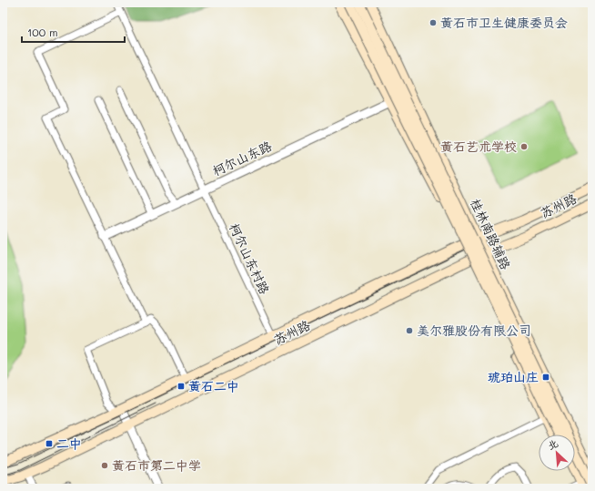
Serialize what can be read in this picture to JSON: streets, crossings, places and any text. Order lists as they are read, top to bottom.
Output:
{
  "streets": {
    "main road": ["苏州路", "桂林南路辅路"],
    "street": ["柯尔山东路", "柯尔山东村路"]
  },
  "crossings": [
    ["柯尔山东路", "柯尔山东村路"],
    ["苏州路", "桂林南路辅路"],
    ["苏州路", "柯尔山东村路"]
  ],
  "places": {
    "other": [
      "黄石市卫生健康委员会",
      "黄石艺术学校",
      "美尔雅股份有限公司",
      "黄石市第二中学"
    ],
    "transit": ["琥珀山庄", "黄石二中", "二中"]
  },
  "scale_bar": "100 m",
  "north": "top left"
}
